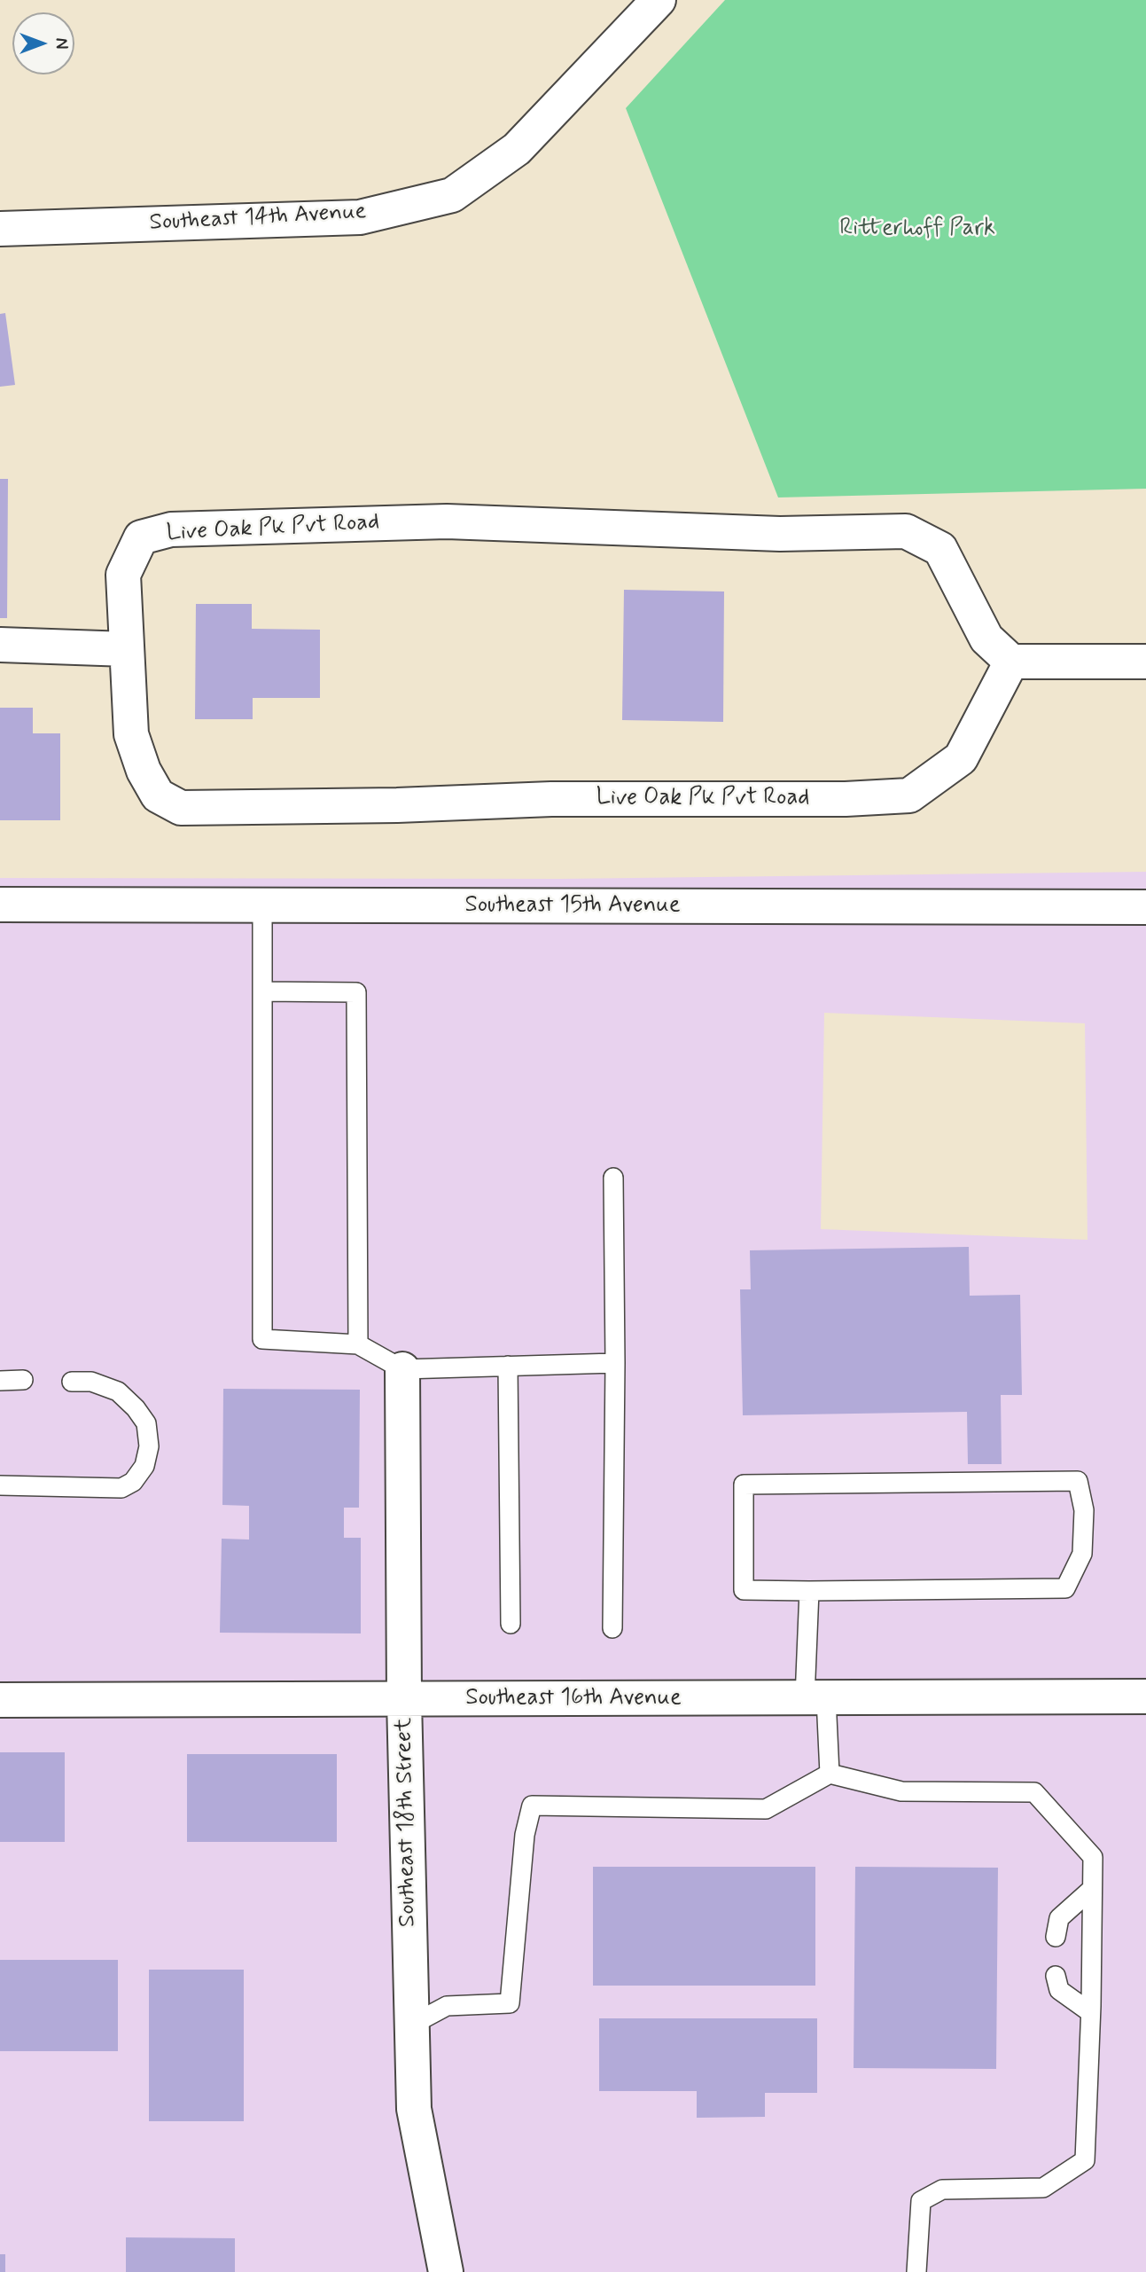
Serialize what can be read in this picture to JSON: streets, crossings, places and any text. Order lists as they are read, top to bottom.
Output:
{
  "streets": {
    "street": [
      "Southeast 14th Avenue",
      "Live Oak Pk Pvt Road",
      "Southeast 15th Avenue",
      "Southeast 16th Avenue",
      "Southeast 18th Street"
    ]
  },
  "crossings": [
    ["Southeast 16th Avenue", "Southeast 18th Street"]
  ],
  "parks": ["Ritterhoff Park"],
  "north": "right"
}
